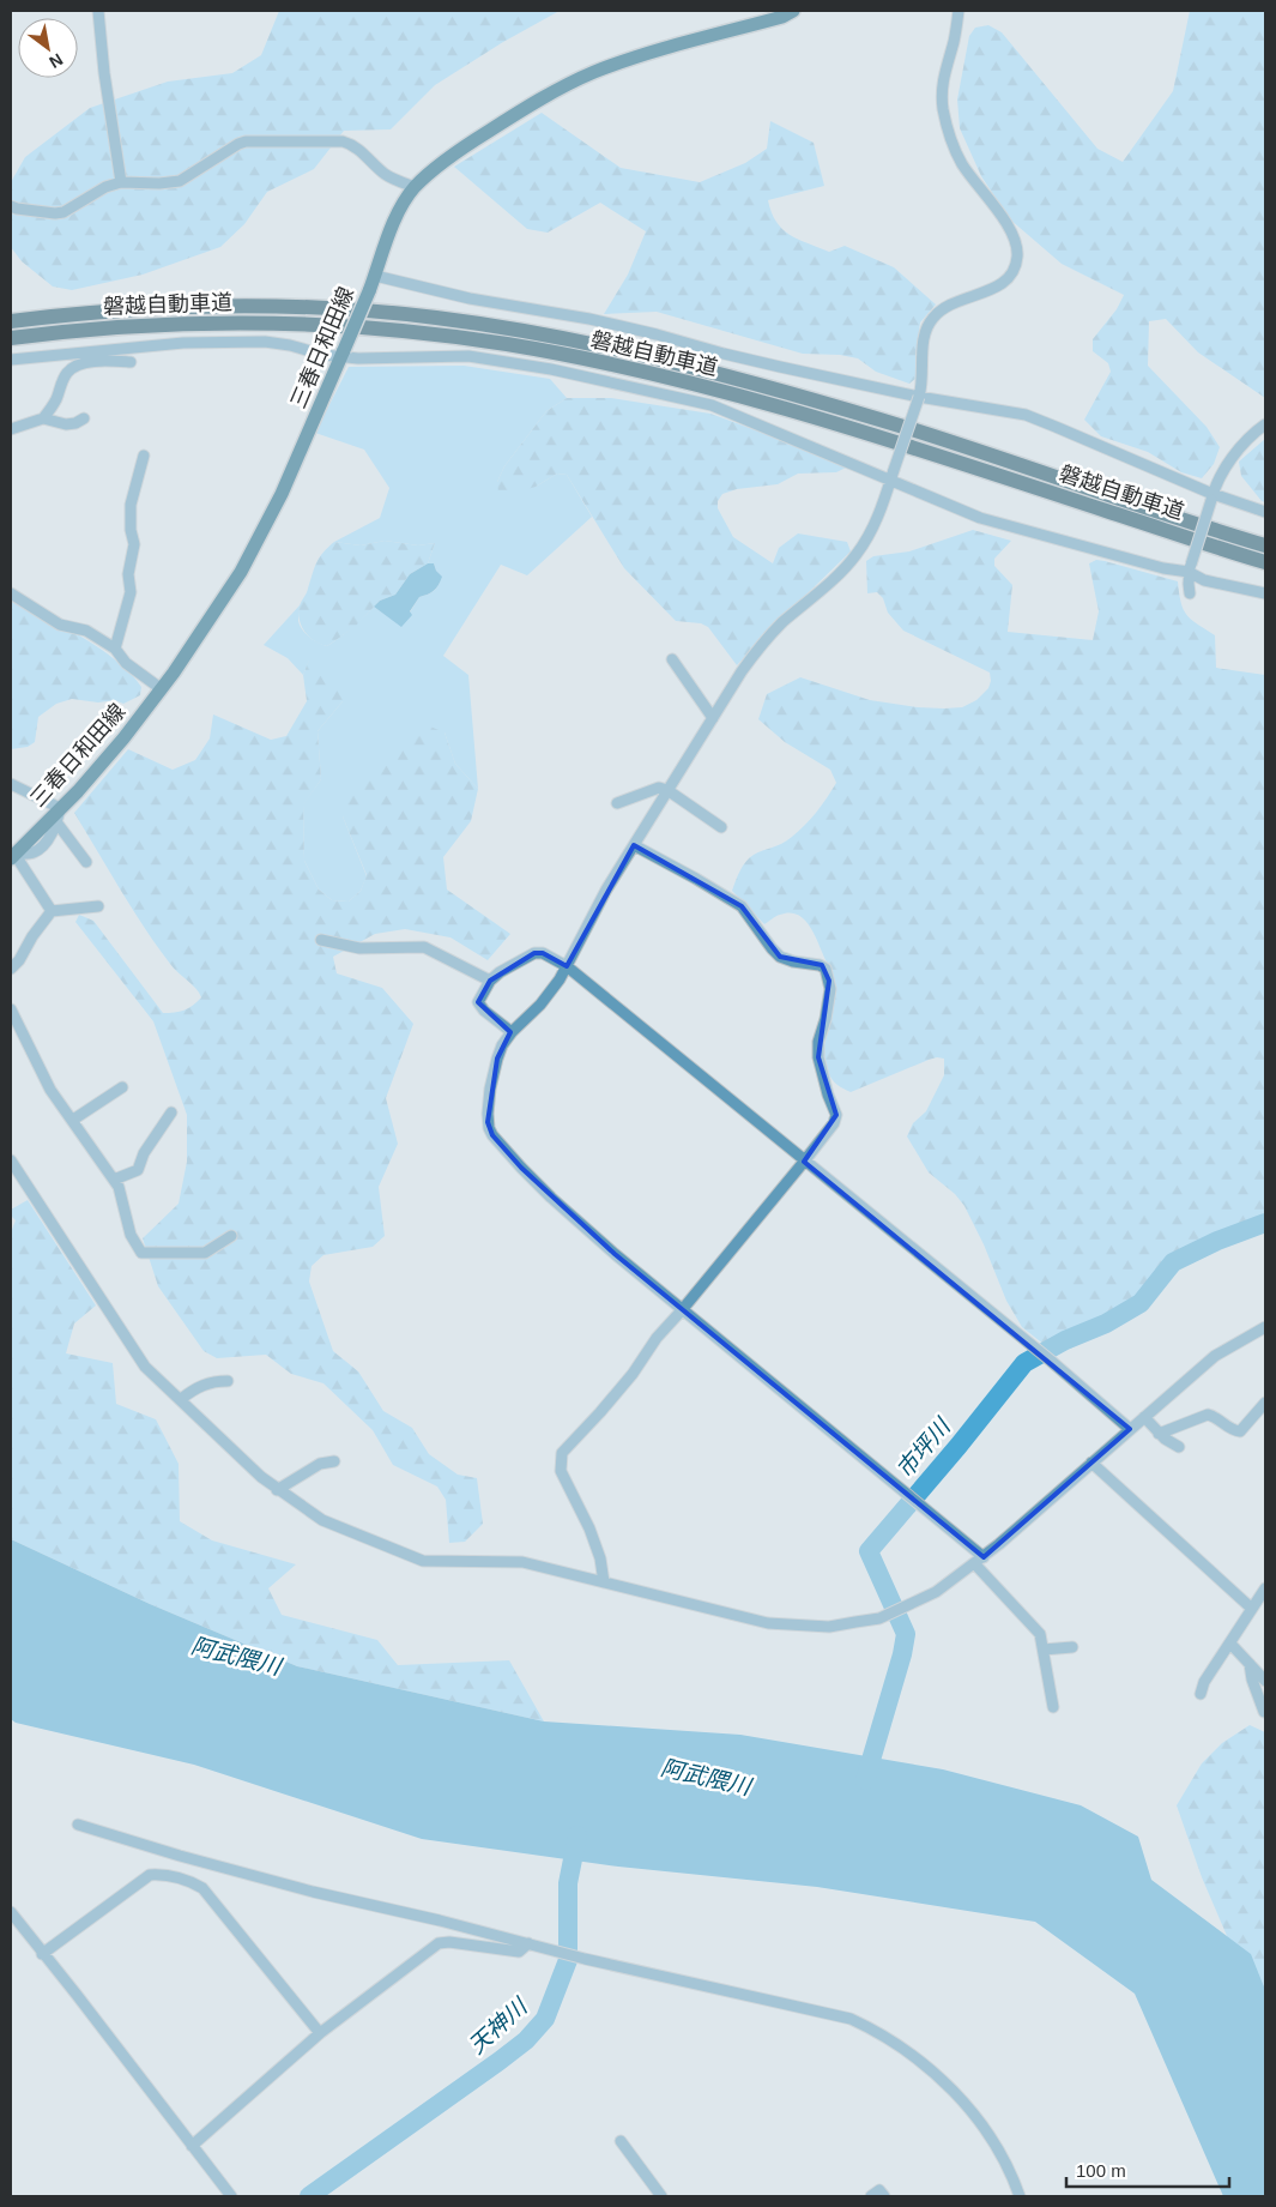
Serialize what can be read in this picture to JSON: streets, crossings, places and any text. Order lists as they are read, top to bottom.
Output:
{
  "streets": {
    "highway": ["磐越自動車道"],
    "main road": ["三春日和田線"]
  },
  "water": ["市坪川", "阿武隈川", "天神川"],
  "scale_bar": "100 m",
  "north": "bottom right"
}
